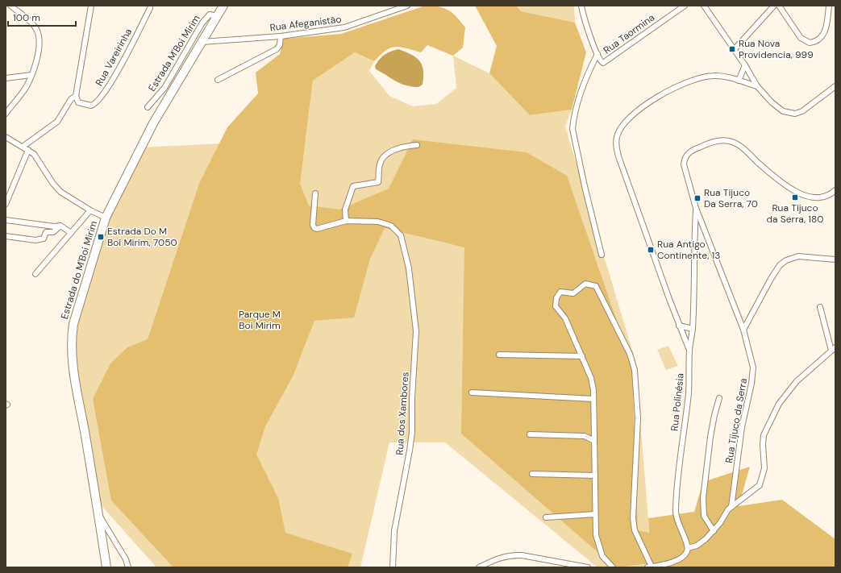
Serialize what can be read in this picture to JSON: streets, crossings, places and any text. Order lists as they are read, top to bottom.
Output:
{
  "streets": {
    "main road": ["Estrada do M'Boi Mirim"],
    "street": [
      "Rua Afeganistão",
      "Rua Taormina",
      "Estrada M'Boi Mirim",
      "Rua Vareirinha",
      "Rua Polinésia",
      "Rua dos Xambores",
      "Rua Tijuco da Serra"
    ]
  },
  "crossings": [
    ["Rua Afeganistão", "Estrada do M'Boi Mirim"],
    ["Estrada M'Boi Mirim", "Estrada do M'Boi Mirim"],
    ["Rua Polinésia", "Rua Tijuco da Serra"]
  ],
  "parks": ["Parque M Boi Mirim"],
  "places": {
    "transit": [
      "Rua Nova Providencia, 999",
      "Rua Tijuco da Serra, 180",
      "Rua Tijuco Da Serra, 70",
      "Estrada Do M Boi Mirim, 7050",
      "Rua Antigo Continente, 13"
    ]
  },
  "scale_bar": "100 m"
}
